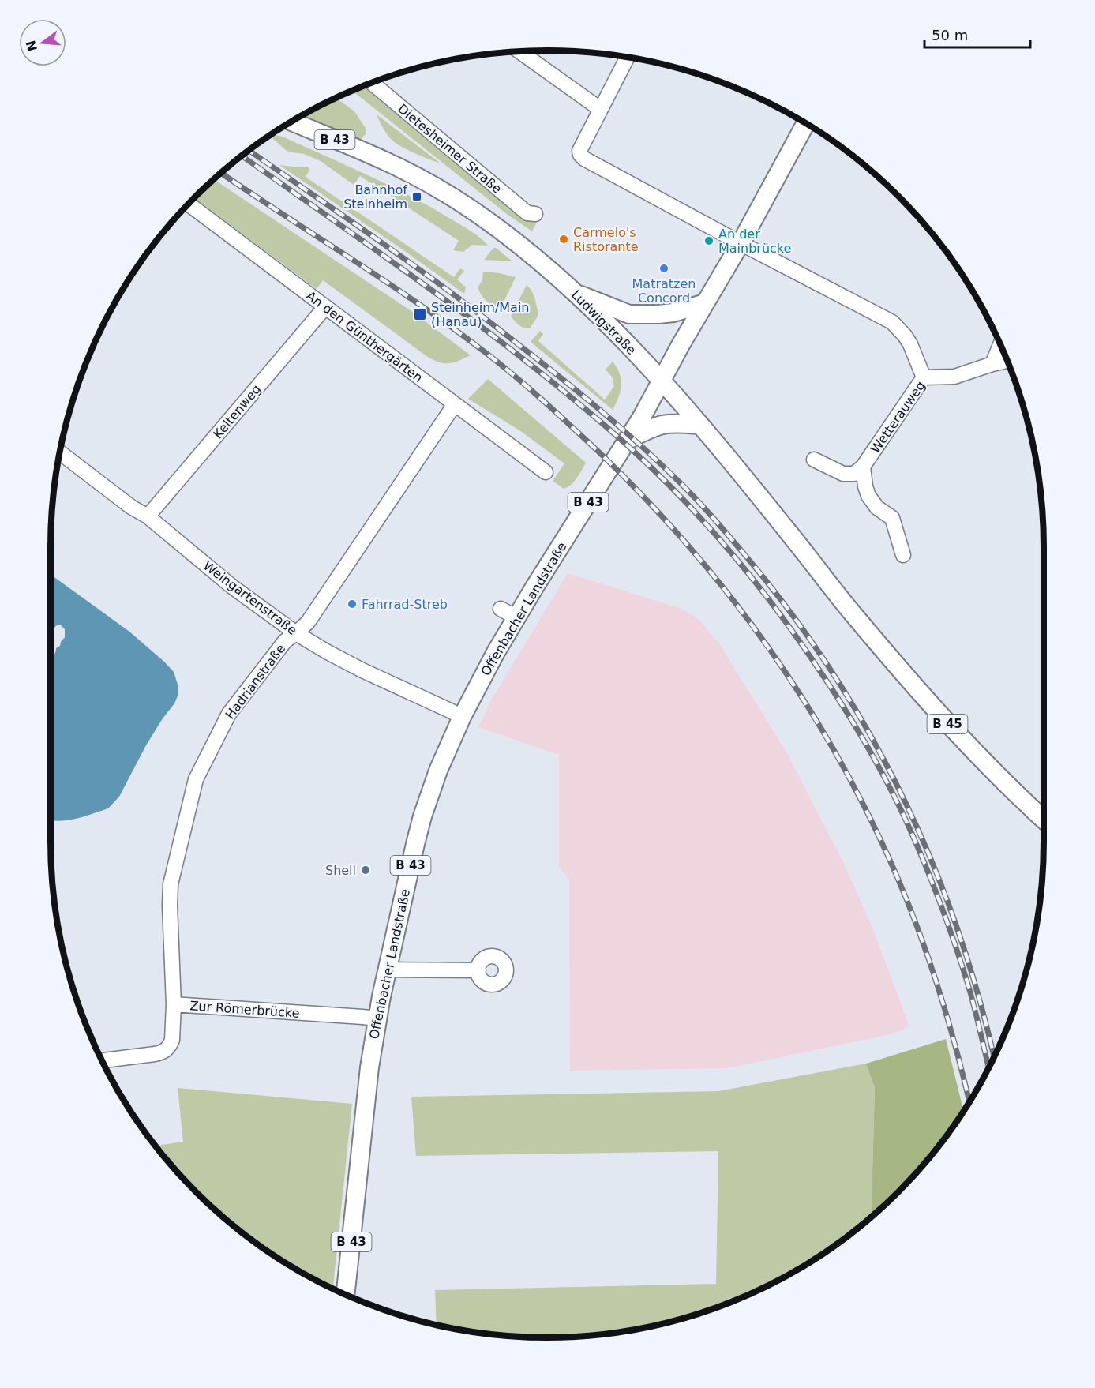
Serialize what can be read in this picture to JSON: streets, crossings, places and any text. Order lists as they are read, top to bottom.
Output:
{
  "streets": {
    "main road": [
      "B 43",
      "Ludwigstraße",
      "Offenbacher Landstraße",
      "B 45"
    ],
    "street": [
      "Dietesheimer Straße",
      "An den Günthergärten",
      "Keltenweg",
      "Wetterauweg",
      "Weingartenstraße",
      "Hadrianstraße",
      "Zur Römerbrücke"
    ]
  },
  "crossings": [
    ["Ludwigstraße", "Offenbacher Landstraße"],
    ["Ludwigstraße", "B 45"],
    ["An den Günthergärten", "Keltenweg"],
    ["An den Günthergärten", "Hadrianstraße"],
    ["Keltenweg", "Weingartenstraße"],
    ["Weingartenstraße", "Offenbacher Landstraße"],
    ["Weingartenstraße", "Hadrianstraße"],
    ["Offenbacher Landstraße", "B 45"],
    ["Offenbacher Landstraße", "Zur Römerbrücke"],
    ["Hadrianstraße", "Zur Römerbrücke"]
  ],
  "places": {
    "transit": ["Bahnhof Steinheim", "Steinheim/Main (Hanau)"],
    "other": [
      "Carmelo's Ristorante",
      "An der Mainbrücke",
      "Matratzen Concord",
      "Fahrrad-Streb",
      "Shell"
    ]
  },
  "scale_bar": "50 m",
  "north": "left"
}
